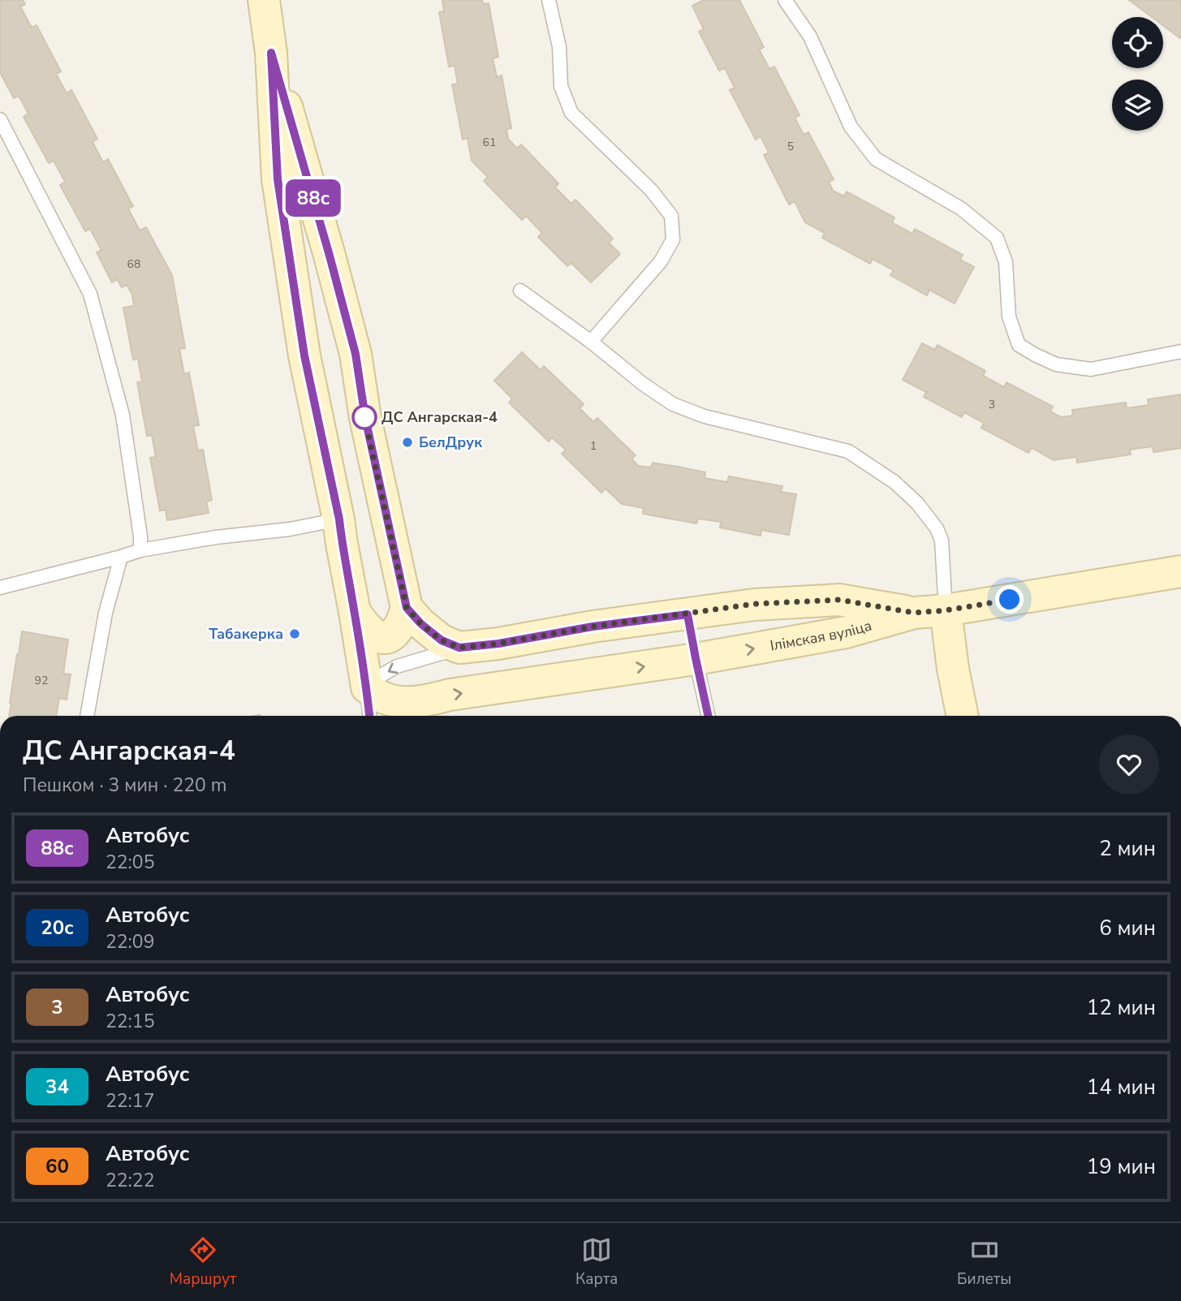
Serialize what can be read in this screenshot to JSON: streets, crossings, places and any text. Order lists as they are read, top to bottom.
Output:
{
  "streets": {
    "main road": ["Ілімская вуліца"]
  },
  "places": ["ДС Ангарская-4", "БелДрук", "Табакерка"],
  "lines": ["bus line 88с"],
  "house_numbers": [
    "61",
    "5",
    "68",
    "3",
    "1",
    "92"
  ],
  "page": {
    "on_map": "88с",
    "heading": ["ДС Ангарская-4", "Пешком · 3 мин · 220 m"],
    "list": [
      {
        "mark": "88с",
        "name": "Автобус",
        "note": "22:05",
        "value": "2 мин"
      },
      {
        "mark": "20с",
        "name": "Автобус",
        "note": "22:09",
        "value": "6 мин"
      },
      {
        "mark": "3",
        "name": "Автобус",
        "note": "22:15",
        "value": "12 мин"
      },
      {
        "mark": "34",
        "name": "Автобус",
        "note": "22:17",
        "value": "14 мин"
      },
      {
        "mark": "60",
        "name": "Автобус",
        "note": "22:22",
        "value": "19 мин"
      }
    ],
    "tabs": ["Маршрут", "Карта", "Билеты"]
  }
}
